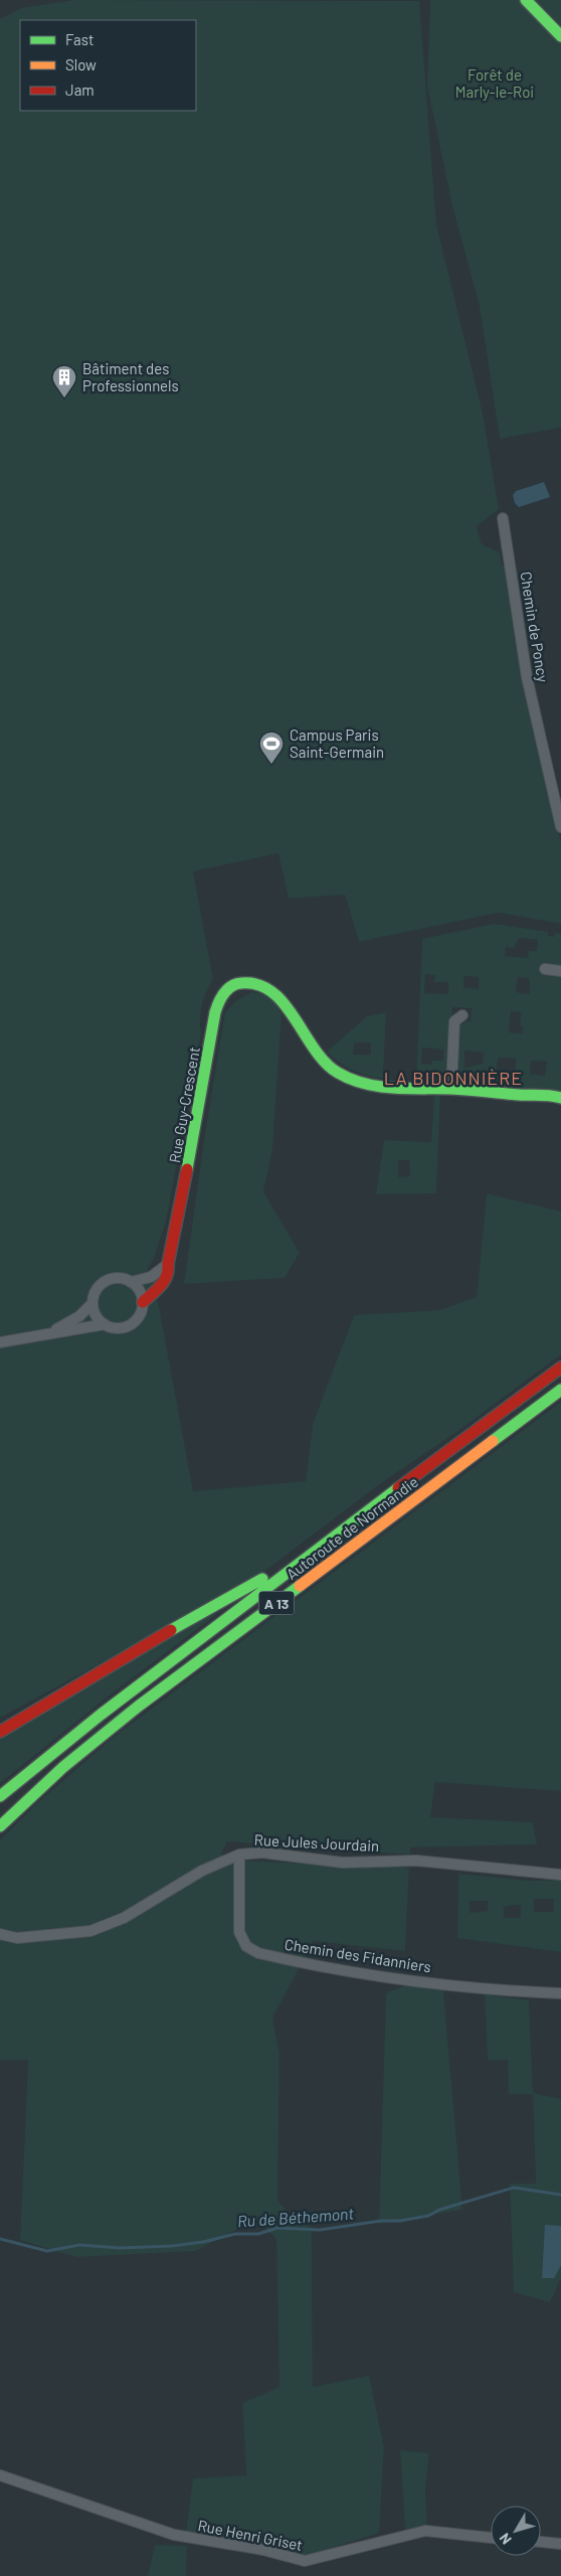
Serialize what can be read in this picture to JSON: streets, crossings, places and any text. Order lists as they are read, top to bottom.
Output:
{
  "streets": {
    "main road": ["Rue Guy-Crescent", "Autoroute de Normandie", "A 13"],
    "street": [
      "Chemin de Poncy",
      "Rue Jules Jourdain",
      "Chemin des Fidanniers",
      "Rue Henri Griset"
    ]
  },
  "crossings": [
    ["Rue Jules Jourdain", "Chemin des Fidanniers"]
  ],
  "districts": ["LA BIDONNIÈRE"],
  "water": ["Ru de Béthemont"],
  "parks": ["Forêt de Marly-le-Roi"],
  "places": {
    "building": ["Bâtiment des Professionnels"],
    "sports": ["Campus Paris Saint-Germain"]
  },
  "legend": ["Fast", "Slow", "Jam"],
  "north": "bottom left"
}
